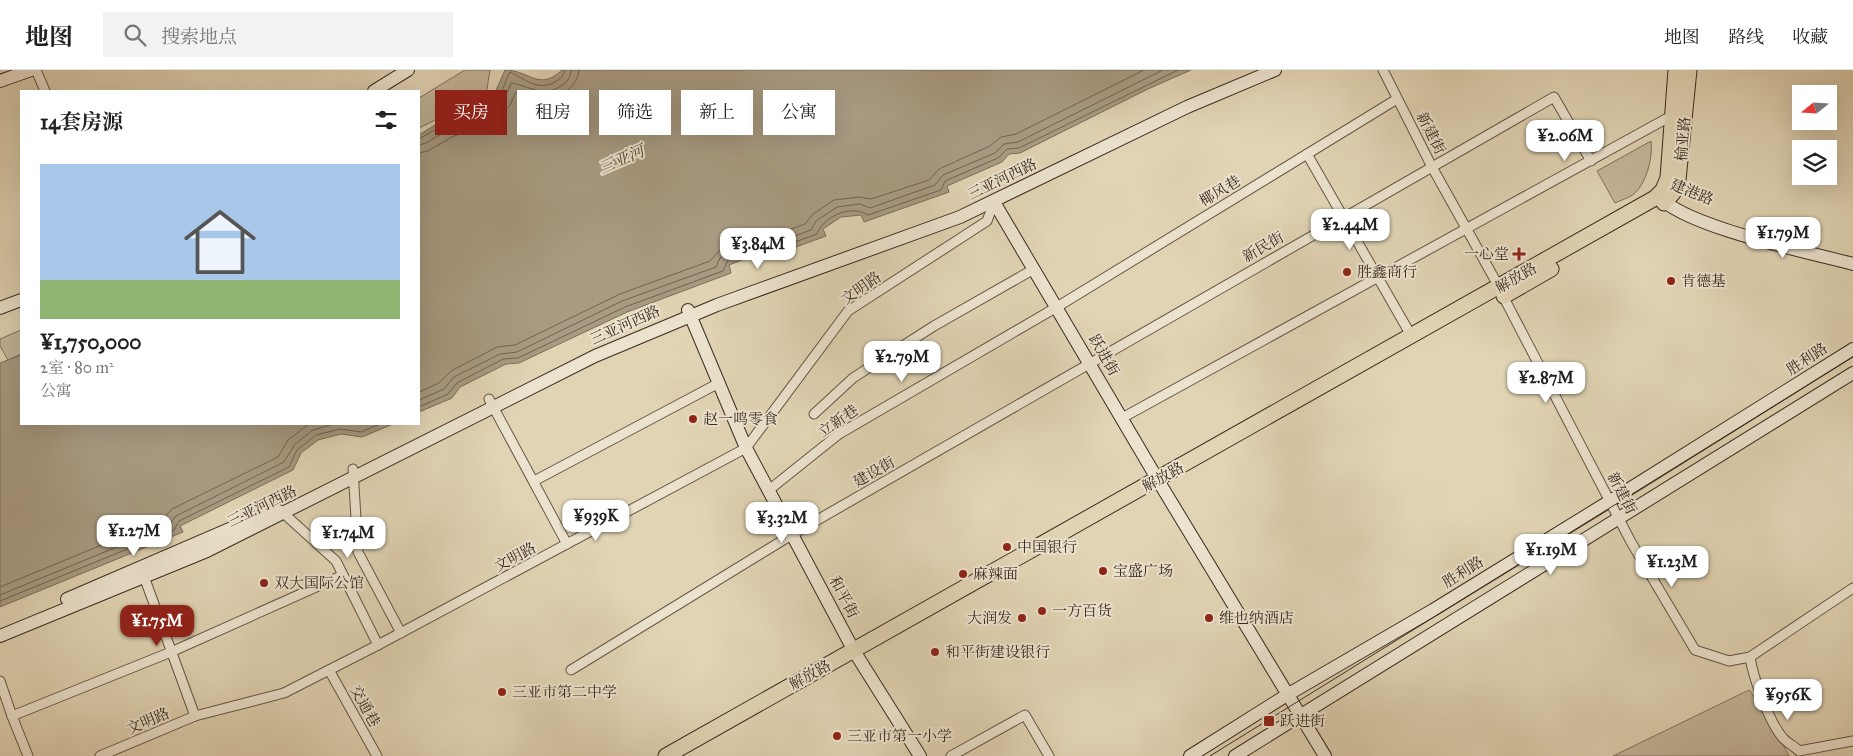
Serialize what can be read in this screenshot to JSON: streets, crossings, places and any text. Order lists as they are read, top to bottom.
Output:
{
  "streets": {
    "main road": [
      "榆亚路",
      "三亚河西路",
      "建港路",
      "解放路",
      "跃进街",
      "胜利路",
      "和平街"
    ],
    "street": [
      "新建街",
      "椰风巷",
      "新民街",
      "文明路",
      "立新巷",
      "建设街",
      "交通巷"
    ]
  },
  "crossings": [
    ["新建街", "椰风巷"],
    ["新建街", "新民街"],
    ["新建街", "解放路"],
    ["新建街", "胜利路"],
    ["榆亚路", "建港路"],
    ["榆亚路", "解放路"],
    ["三亚河西路", "文明路"],
    ["三亚河西路", "跃进街"],
    ["三亚河西路", "和平街"],
    ["椰风巷", "跃进街"],
    ["椰风巷", "立新巷"],
    ["建港路", "解放路"],
    ["新民街", "跃进街"],
    ["新民街", "建设街"],
    ["解放路", "跃进街"],
    ["解放路", "和平街"],
    ["文明路", "跃进街"],
    ["文明路", "和平街"],
    ["文明路", "交通巷"],
    ["跃进街", "胜利路"],
    ["跃进街", "立新巷"],
    ["跃进街", "建设街"],
    ["立新巷", "和平街"],
    ["建设街", "和平街"]
  ],
  "water": ["三亚河"],
  "places": {
    "health": ["一心堂"],
    "other": [
      "胜鑫商行",
      "肯德基",
      "赵一鸣零食",
      "中国银行",
      "宝盛广场",
      "麻辣面",
      "双大国际公馆",
      "一方百货",
      "大润发",
      "维也纳酒店",
      "和平街建设银行",
      "三亚市第二中学",
      "三亚市第一小学"
    ],
    "transit": ["跃进街"]
  },
  "north": "left",
  "page": {
    "header": "地图",
    "search": "搜索地点",
    "nav": ["地图", "路线", "收藏"],
    "chip": [
      "买房",
      "租房",
      "筛选",
      "新上",
      "公寓"
    ],
    "heading": "14套房源",
    "price": [
      "¥2.06M",
      "¥2.44M",
      "¥1.79M",
      "¥3.84M",
      "¥2.79M",
      "¥2.87M",
      "¥939K",
      "¥3.32M",
      "¥1.27M",
      "¥1.74M",
      "¥1.19M",
      "¥1.23M",
      "¥1.75M",
      "¥956K"
    ],
    "list": [
      {
        "name": "¥1,750,000",
        "note": "2室 · 80 m² · 公寓"
      }
    ]
  }
}
